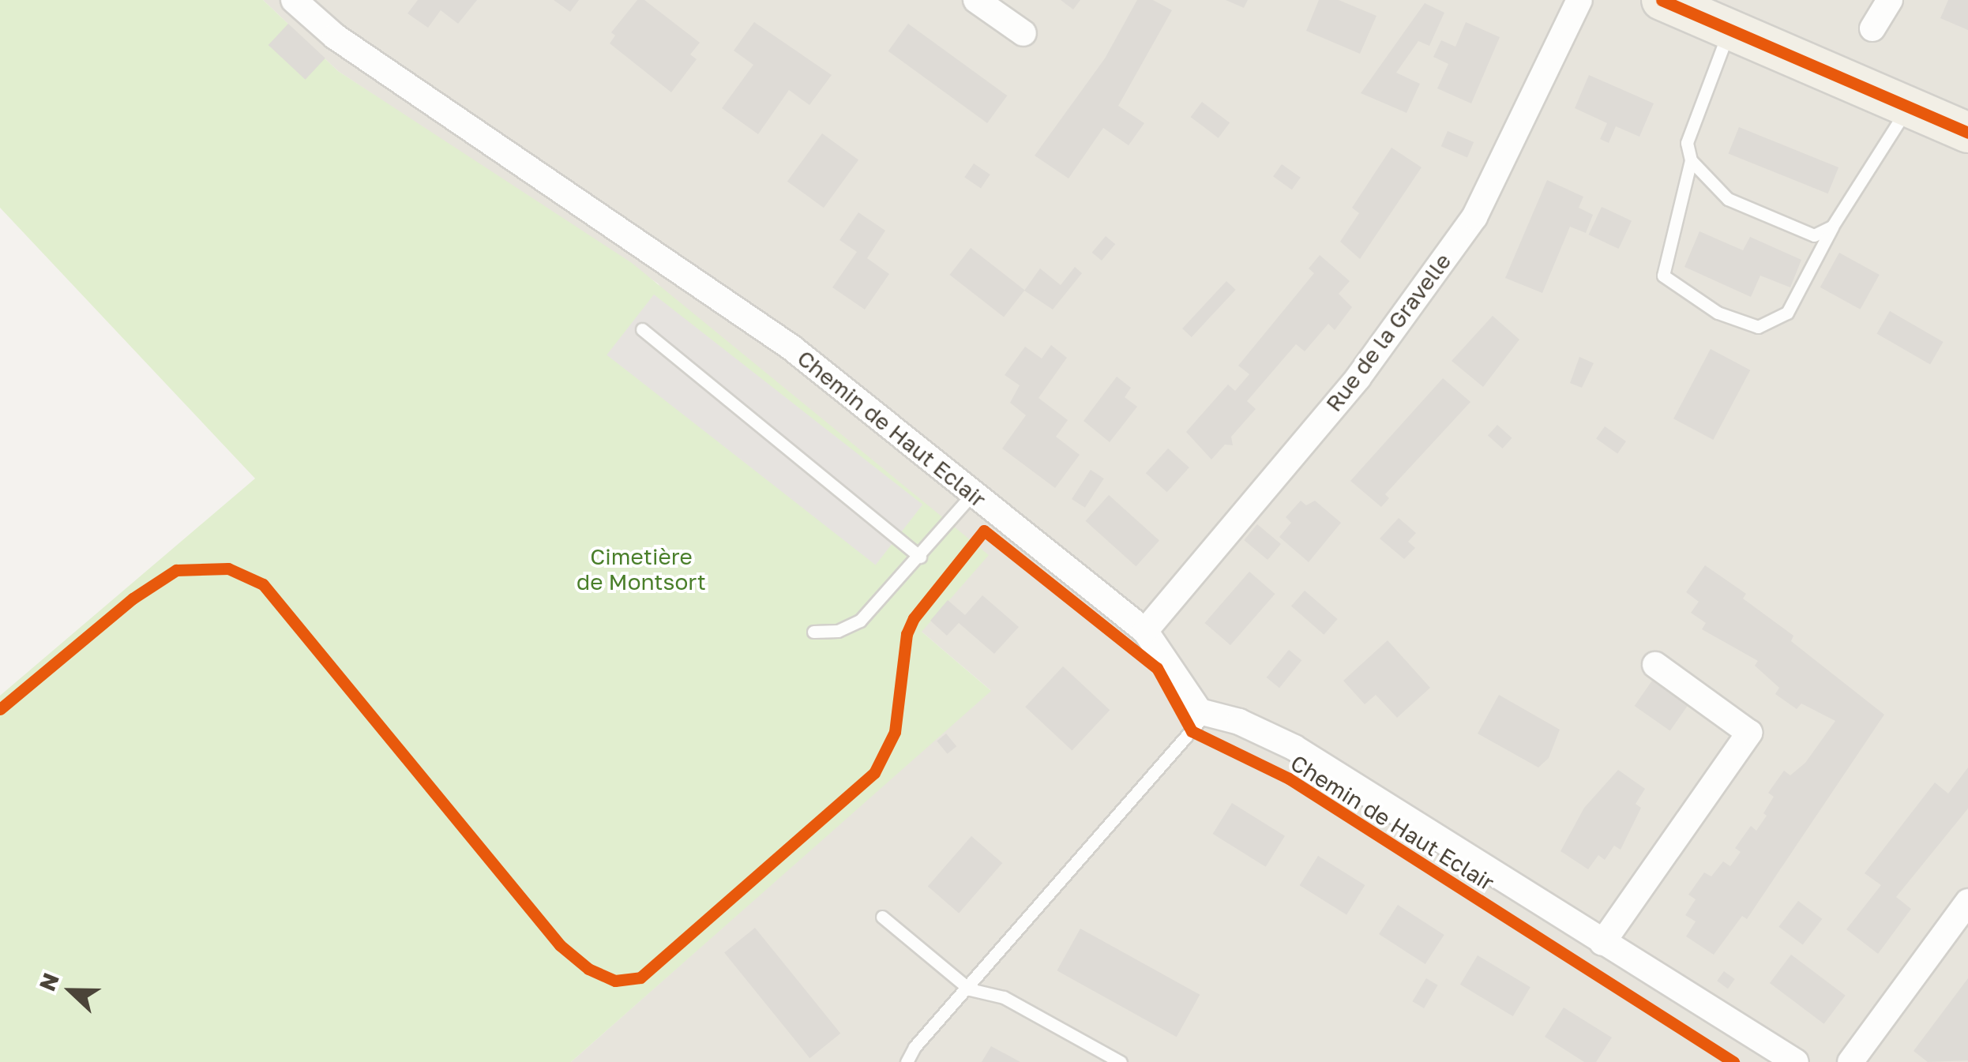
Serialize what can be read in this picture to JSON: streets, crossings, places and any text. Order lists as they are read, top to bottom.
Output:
{
  "streets": {
    "street": ["Rue de la Gravelle", "Chemin de Haut Eclair"]
  },
  "crossings": [
    ["Rue de la Gravelle", "Chemin de Haut Eclair"]
  ],
  "parks": ["Cimetière de Montsort"],
  "north": "left"
}
